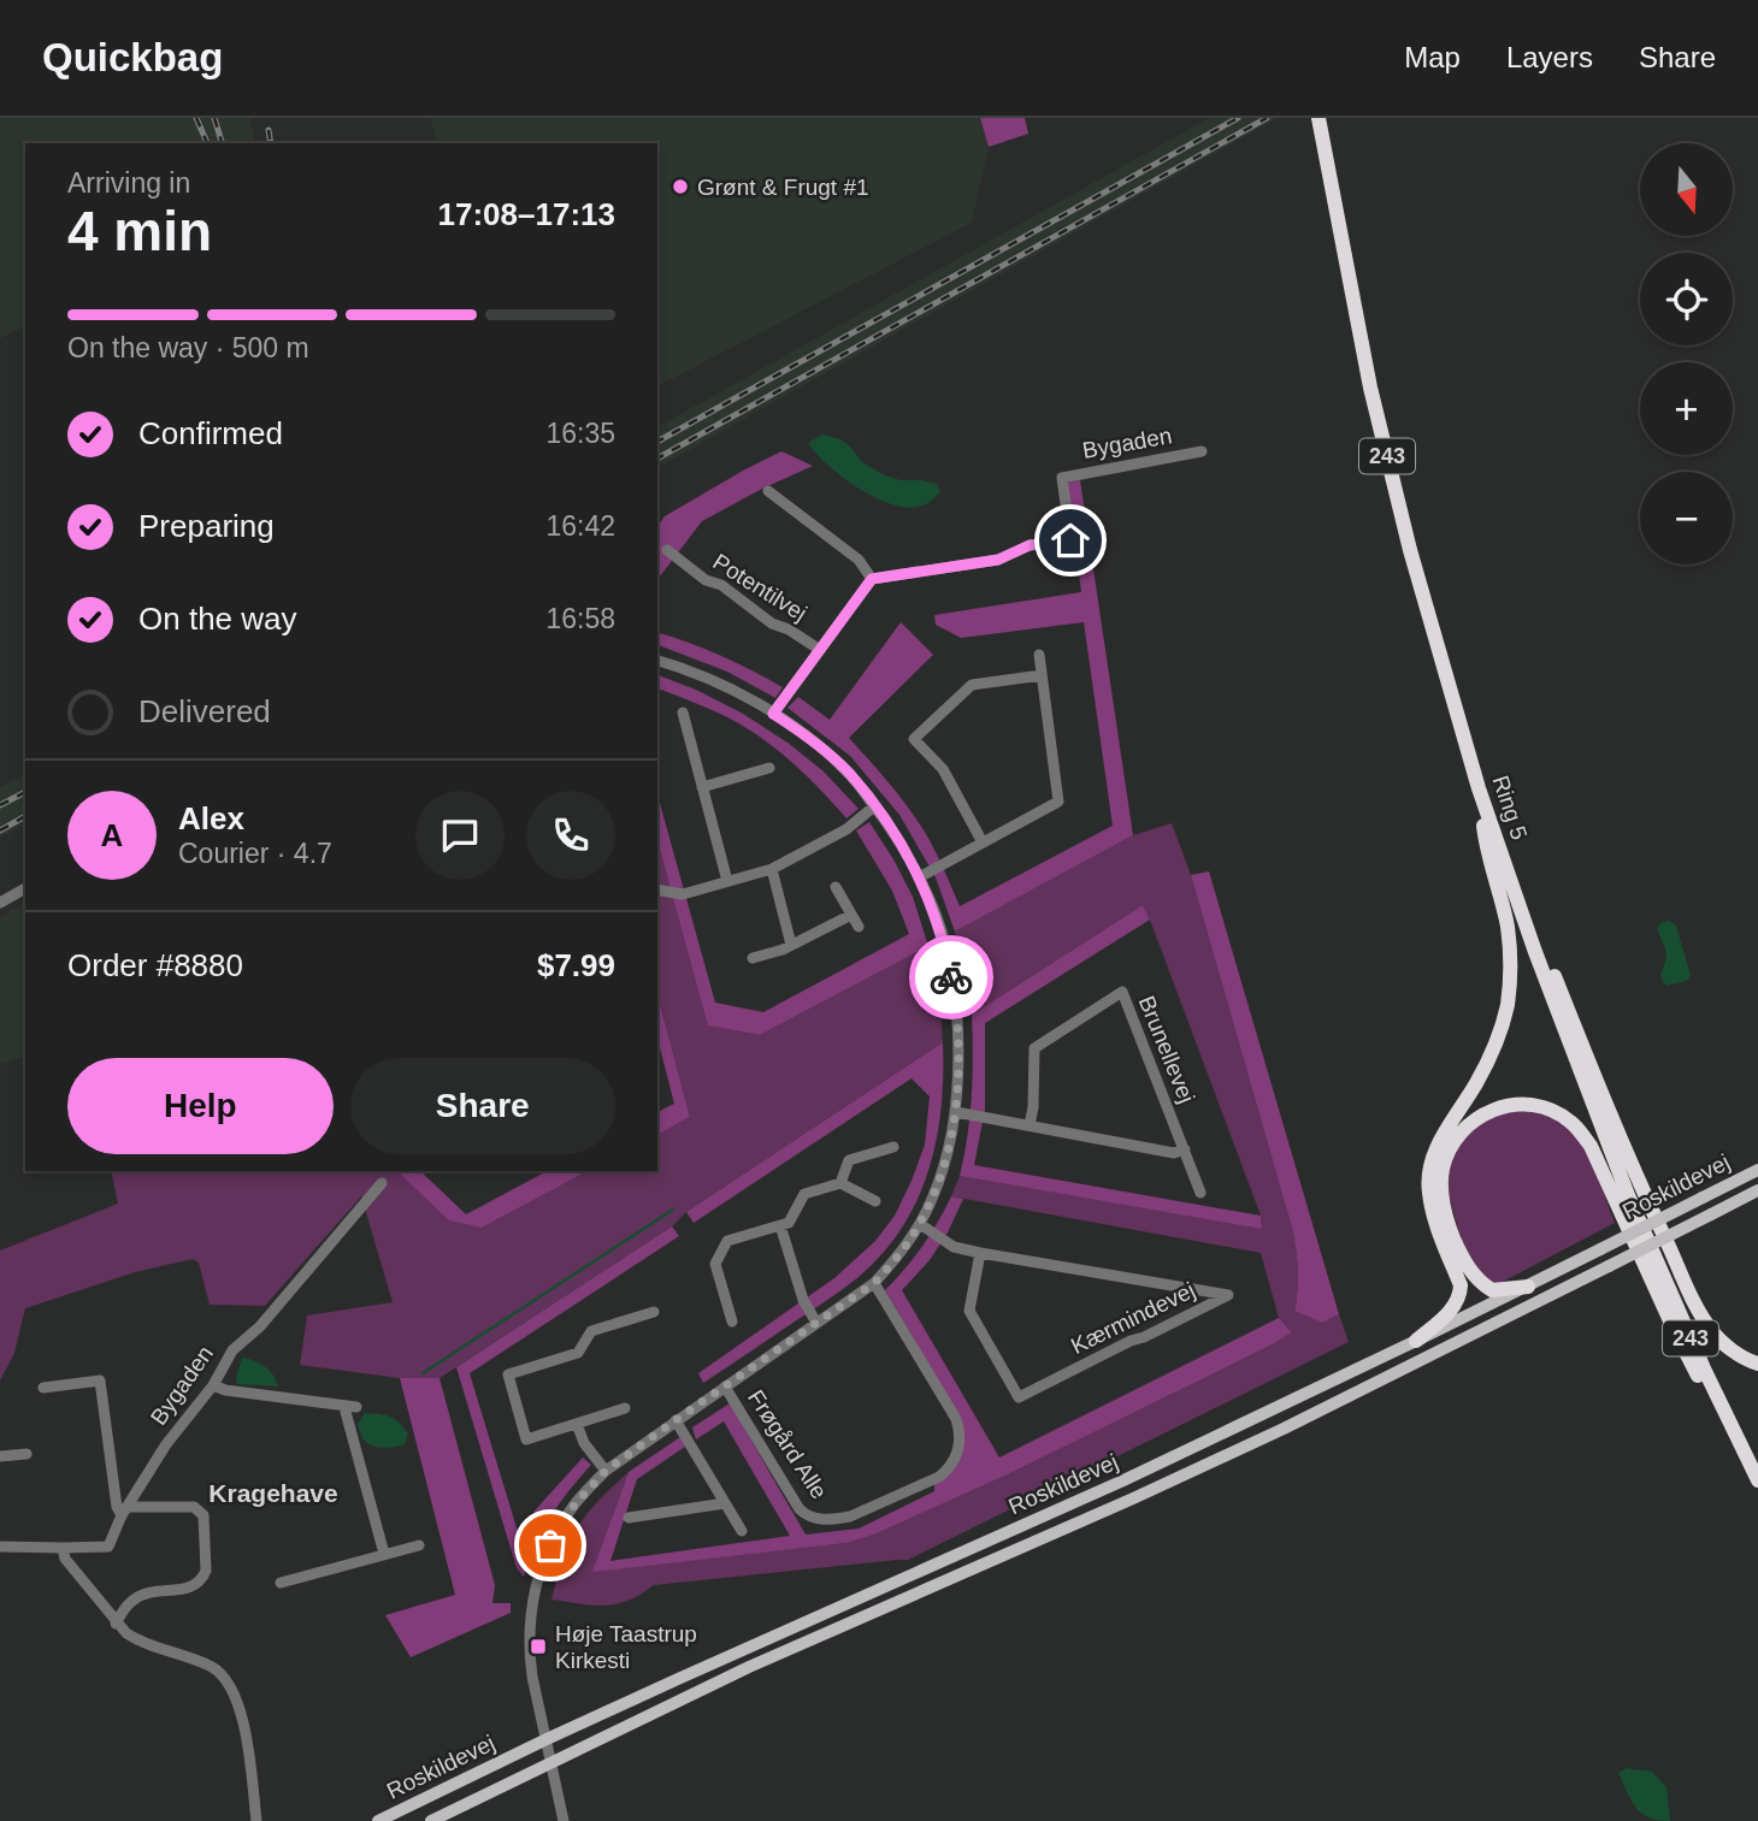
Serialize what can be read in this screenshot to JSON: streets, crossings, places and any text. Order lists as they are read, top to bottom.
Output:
{
  "streets": {
    "highway": ["243", "Ring 5"],
    "main road": ["Roskildevej"],
    "street": [
      "Bygaden",
      "Potentilvej",
      "Brunellevej",
      "Kærmindevej",
      "Frøgård Alle"
    ]
  },
  "crossings": [
    ["Potentilvej", "Frøgård Alle"],
    ["Roskildevej", "Frøgård Alle"],
    ["Kærmindevej", "Frøgård Alle"]
  ],
  "districts": ["Kragehave"],
  "places": {
    "other": ["Grønt & Frugt #1"],
    "transit": ["Høje Taastrup Kirkesti"]
  },
  "north": "bottom",
  "page": {
    "header": "Quickbag",
    "nav": ["Map", "Layers", "Share"],
    "map_buttons": ["+", "−"],
    "heading": ["4 min", "Arriving in", "17:08–17:13"],
    "panel": [
      "Alex",
      "Courier · 4.7",
      "Order #8880",
      "$7.99"
    ],
    "bar": "On the way · 500 m",
    "list": [
      ["Confirmed", "16:35"],
      ["Preparing", "16:42"],
      ["On the way", "16:58"],
      "Delivered"
    ],
    "round": "A",
    "buttons": ["Help", "Share"]
  }
}
